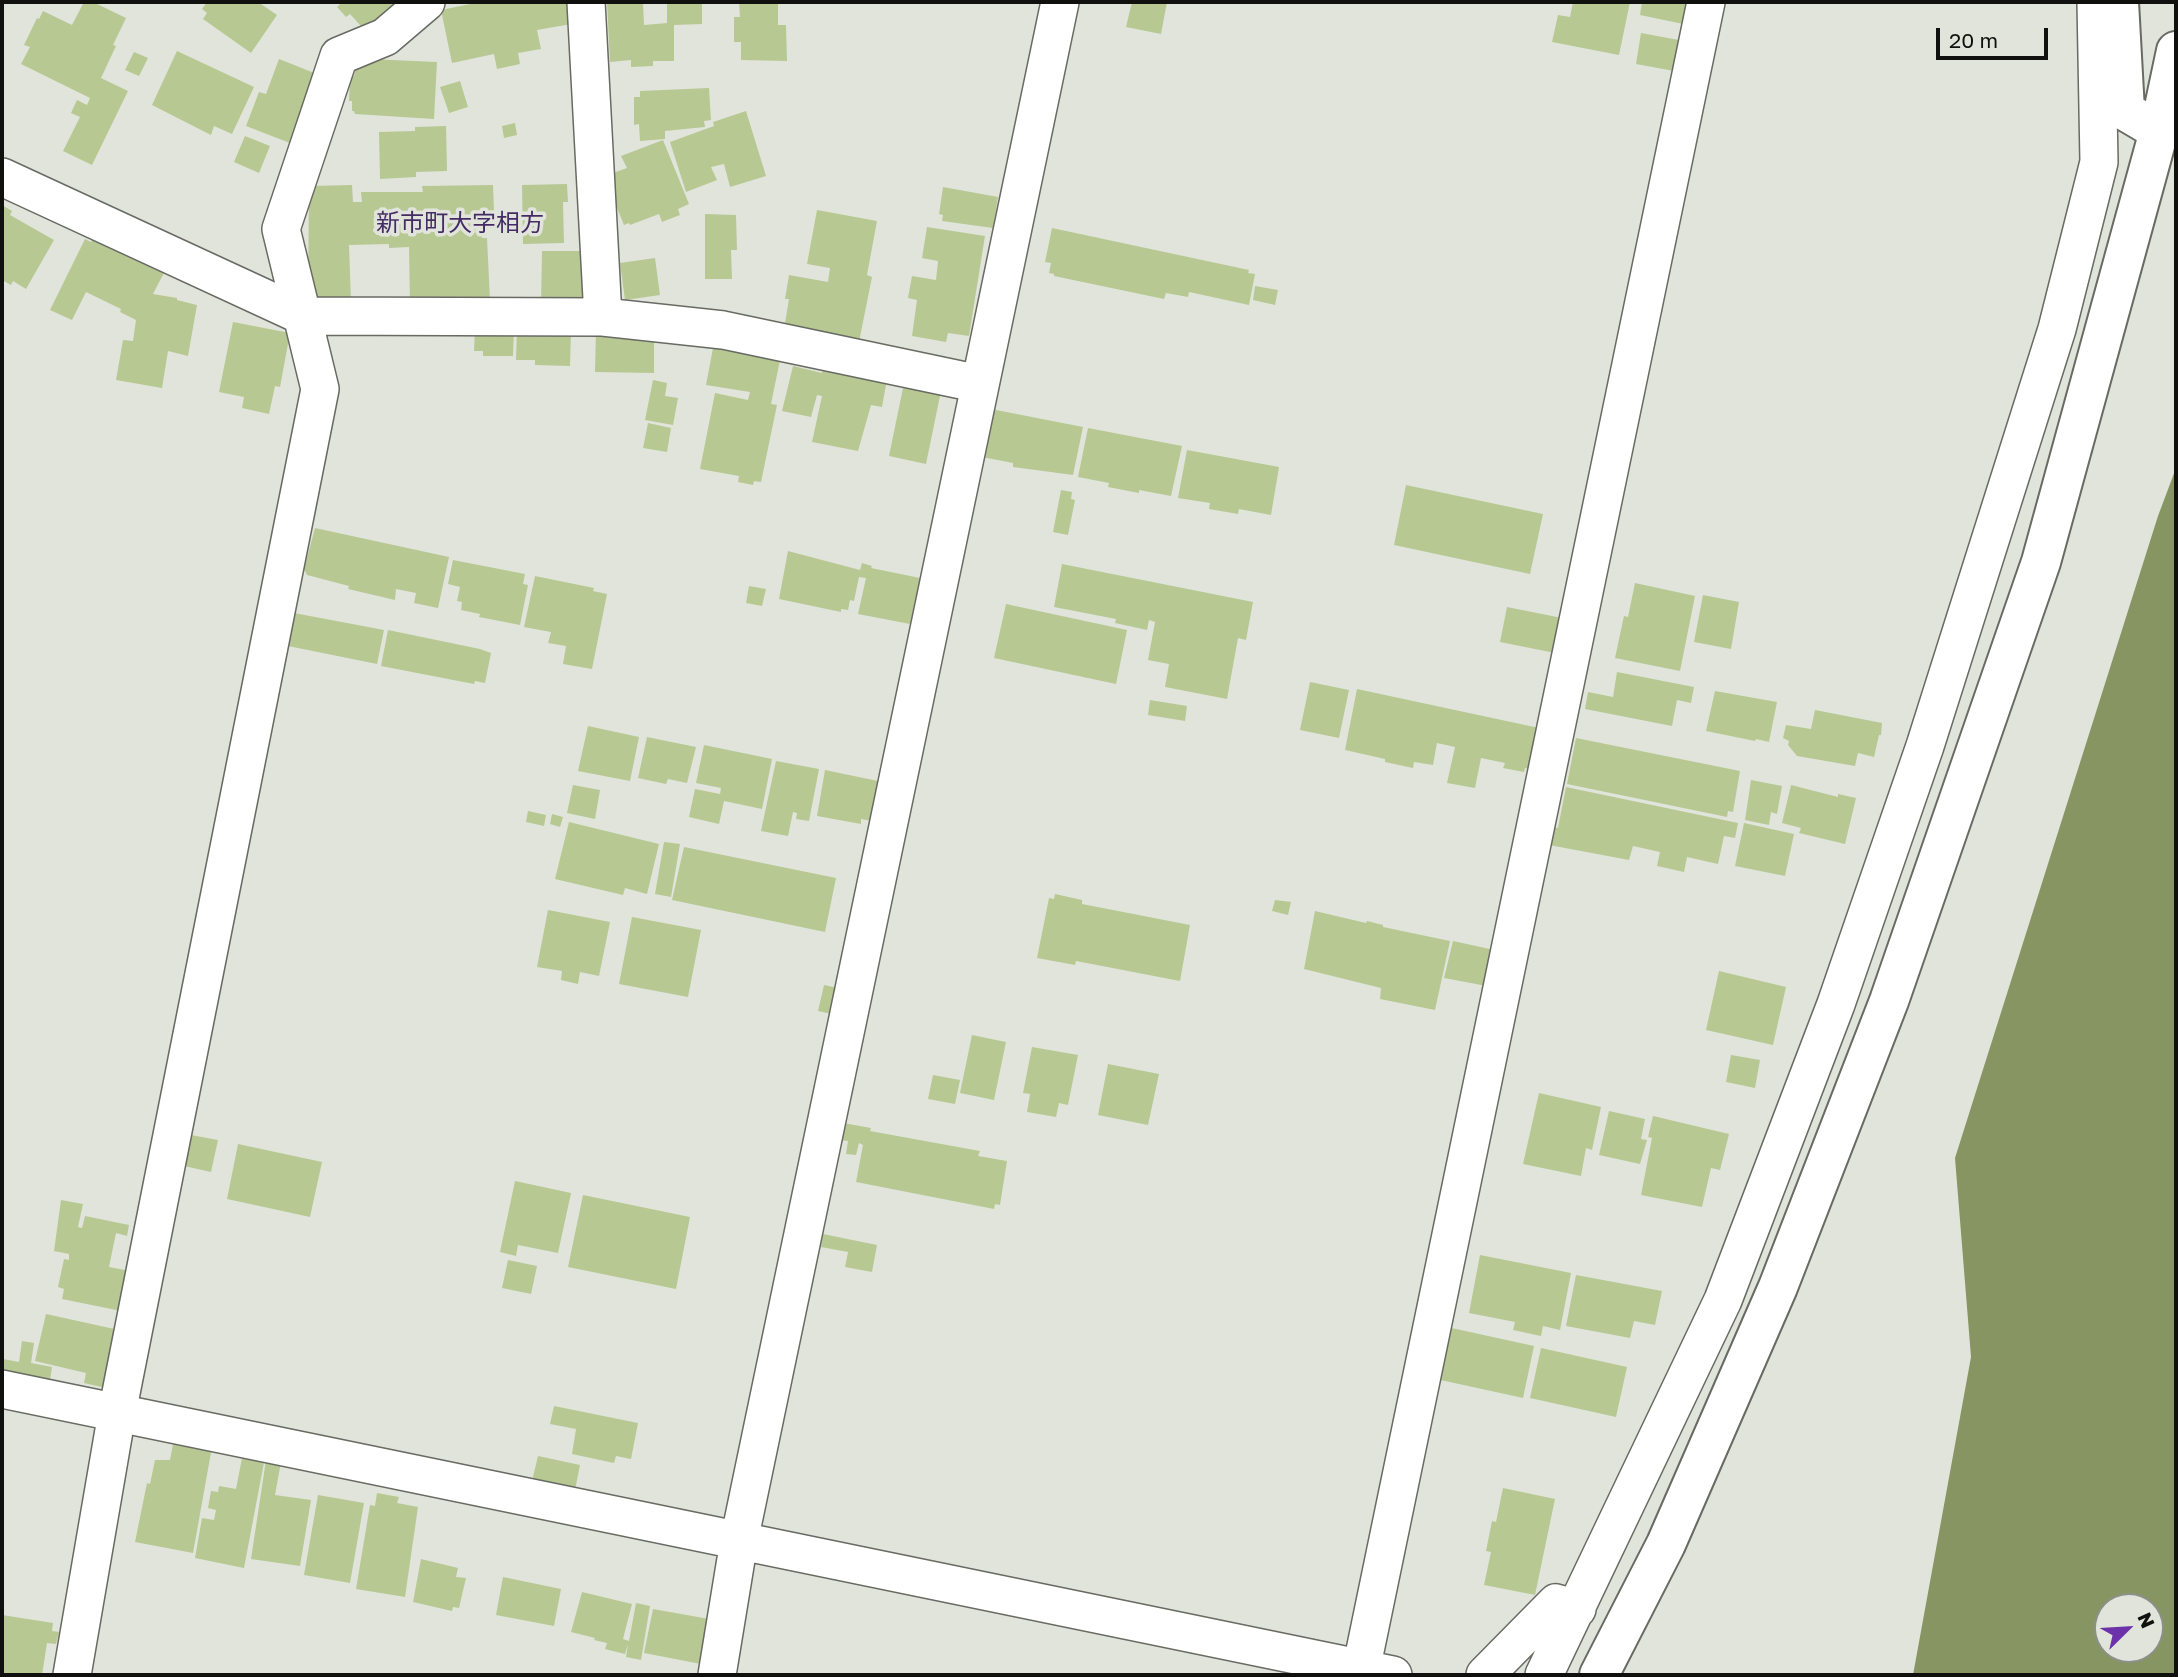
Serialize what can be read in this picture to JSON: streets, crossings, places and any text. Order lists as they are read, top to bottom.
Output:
{
  "districts": ["新市町大字相方"],
  "scale_bar": "20 m",
  "north": "top right"
}
